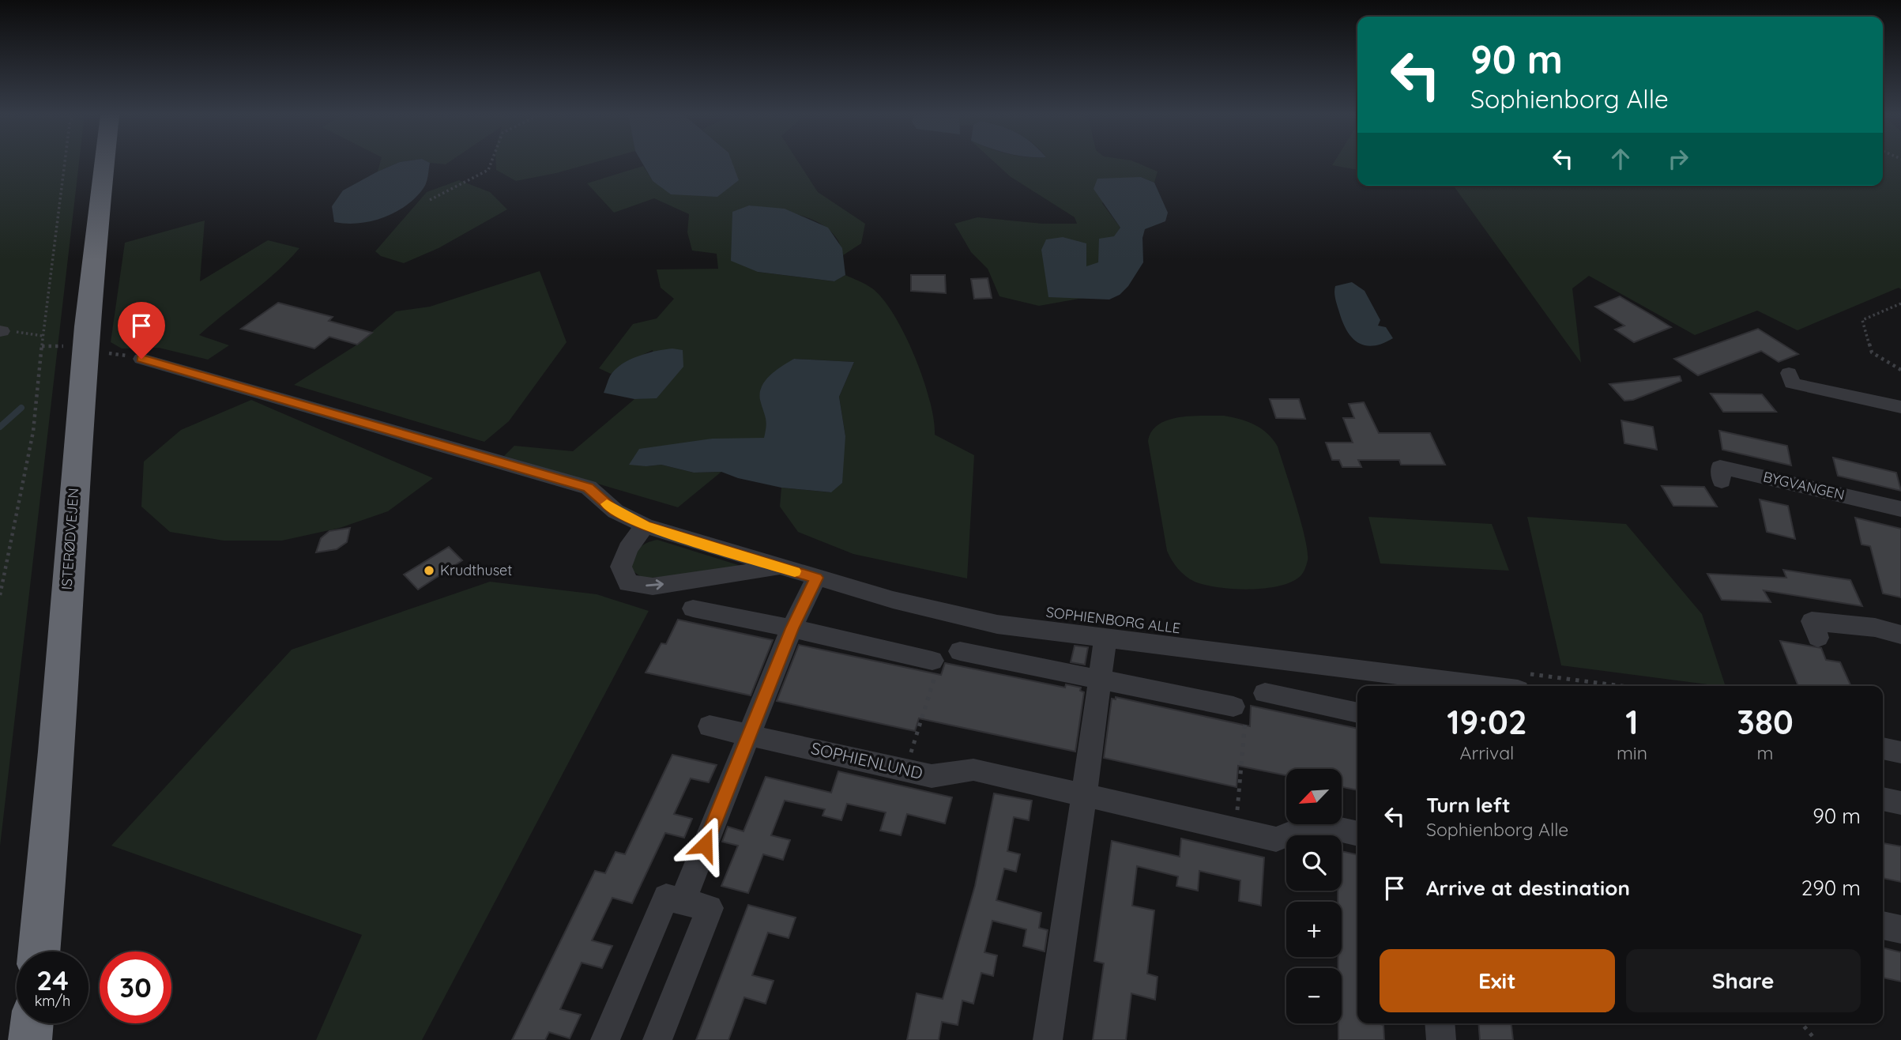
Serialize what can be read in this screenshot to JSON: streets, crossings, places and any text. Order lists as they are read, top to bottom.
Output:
{
  "streets": {
    "highway": ["ISTERØDVEJEN"],
    "street": ["BYGVANGEN", "SOPHIENBORG ALLE", "SOPHIENLUND"]
  },
  "places": ["Krudthuset"],
  "north": "bottom left",
  "page": {
    "turn": ["90 m", "Sophienborg Alle"],
    "eta": [
      "19:02",
      "Arrival",
      "1",
      "min",
      "380",
      "m"
    ],
    "map_buttons": ["+", "−"],
    "list": [
      {
        "name": "Turn left",
        "note": "Sophienborg Alle",
        "value": "90 m"
      },
      {
        "name": "Arrive at destination",
        "value": "290 m"
      }
    ],
    "buttons": ["Exit", "Share"],
    "speed": "24 km/h",
    "limit": "30"
  }
}
